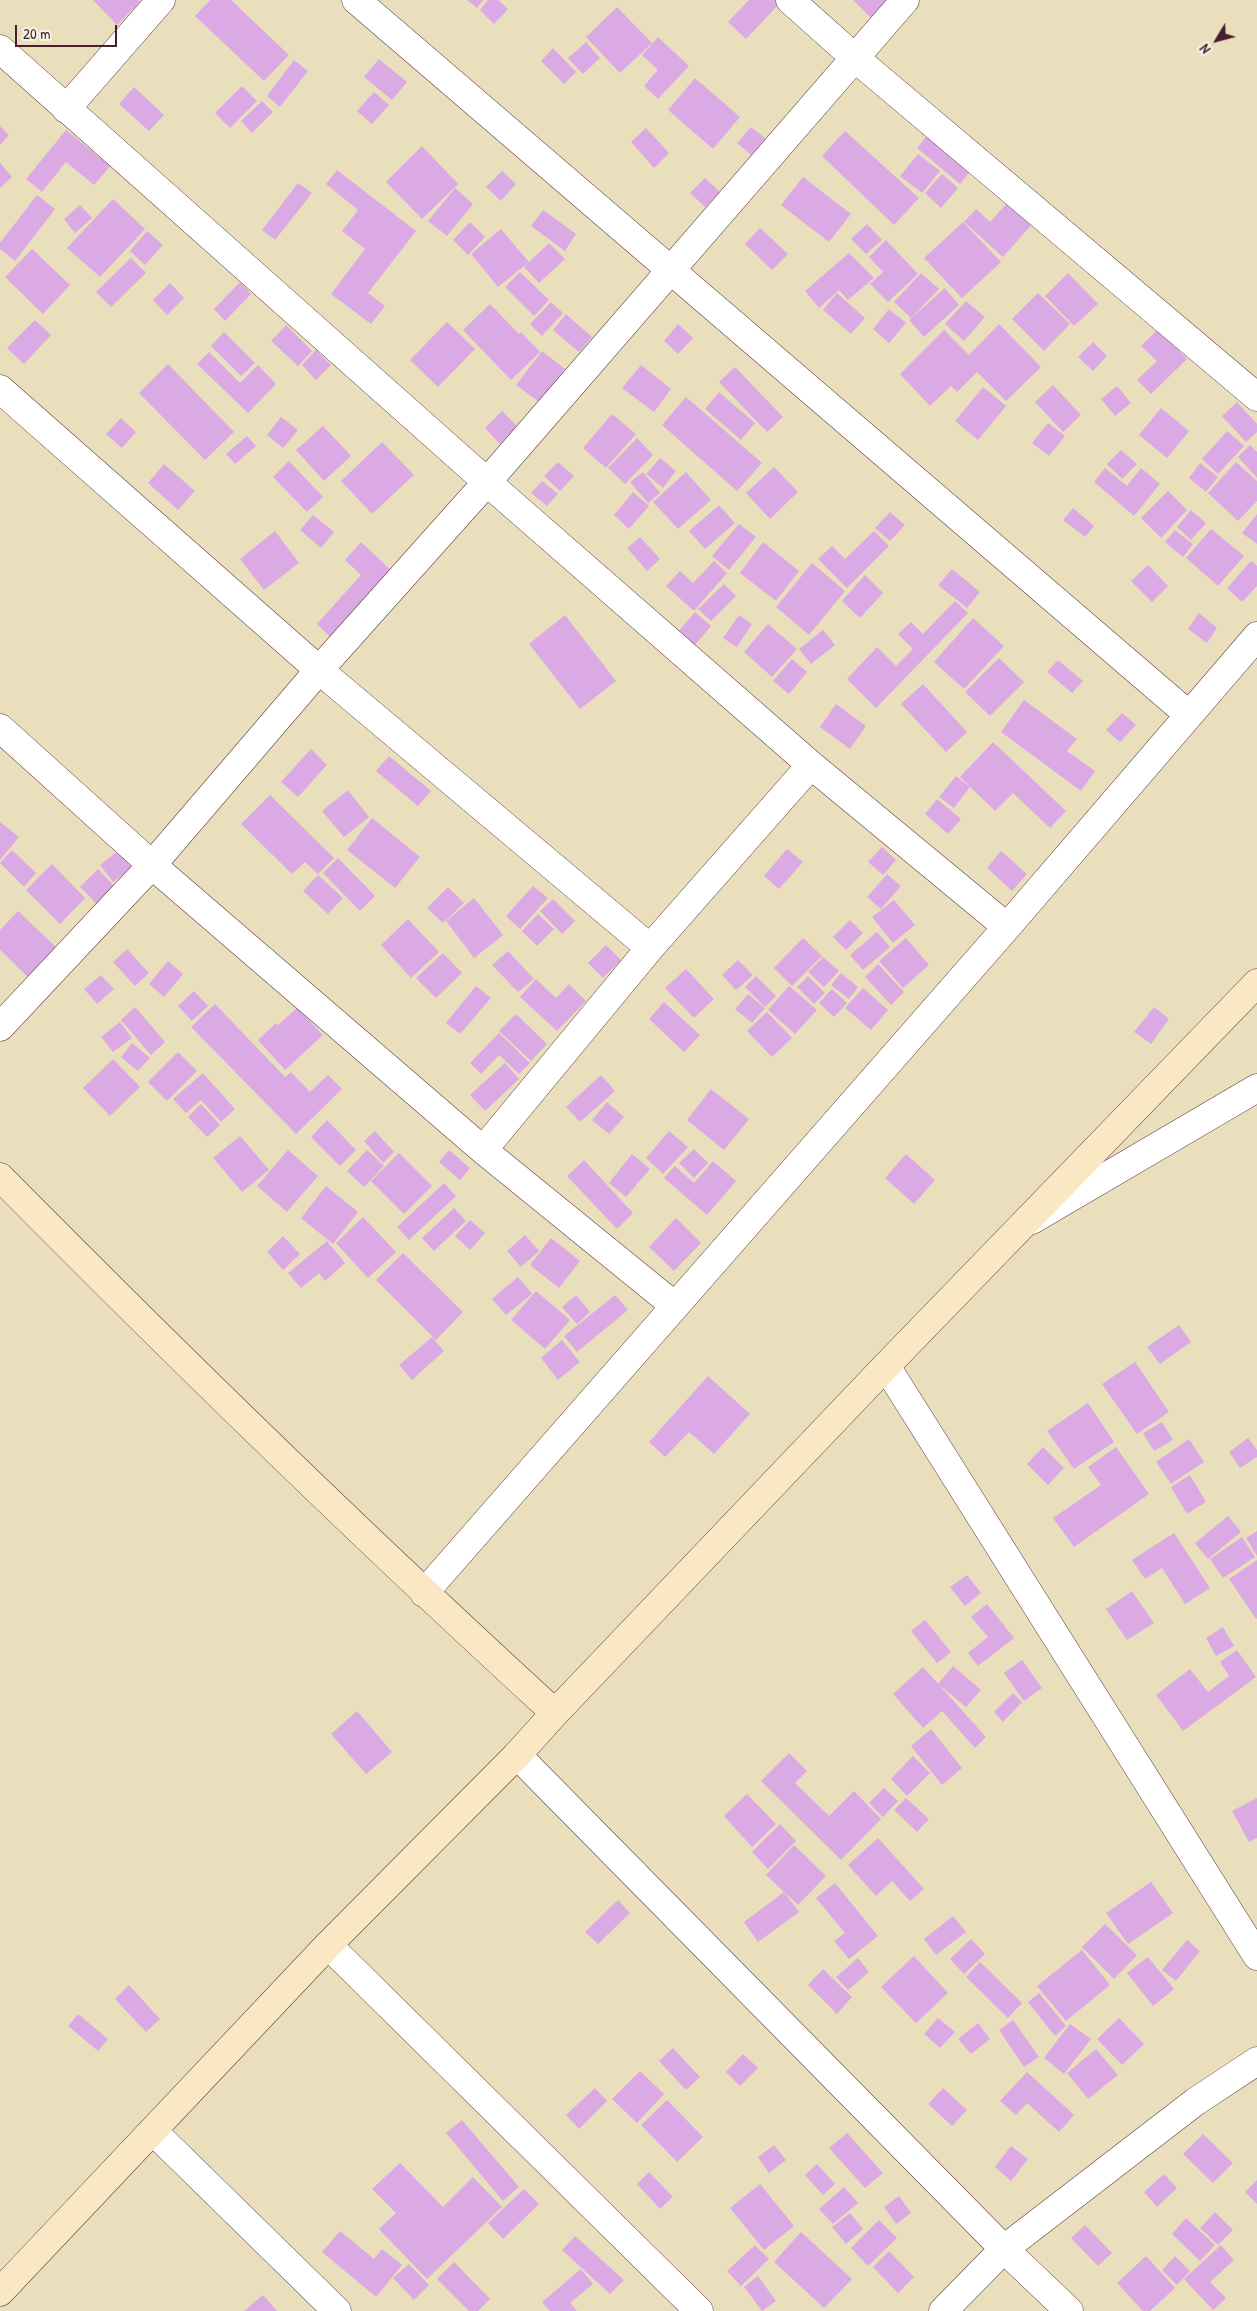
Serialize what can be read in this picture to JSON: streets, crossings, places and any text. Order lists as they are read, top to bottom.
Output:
{
  "scale_bar": "20 m",
  "north": "bottom left"
}
